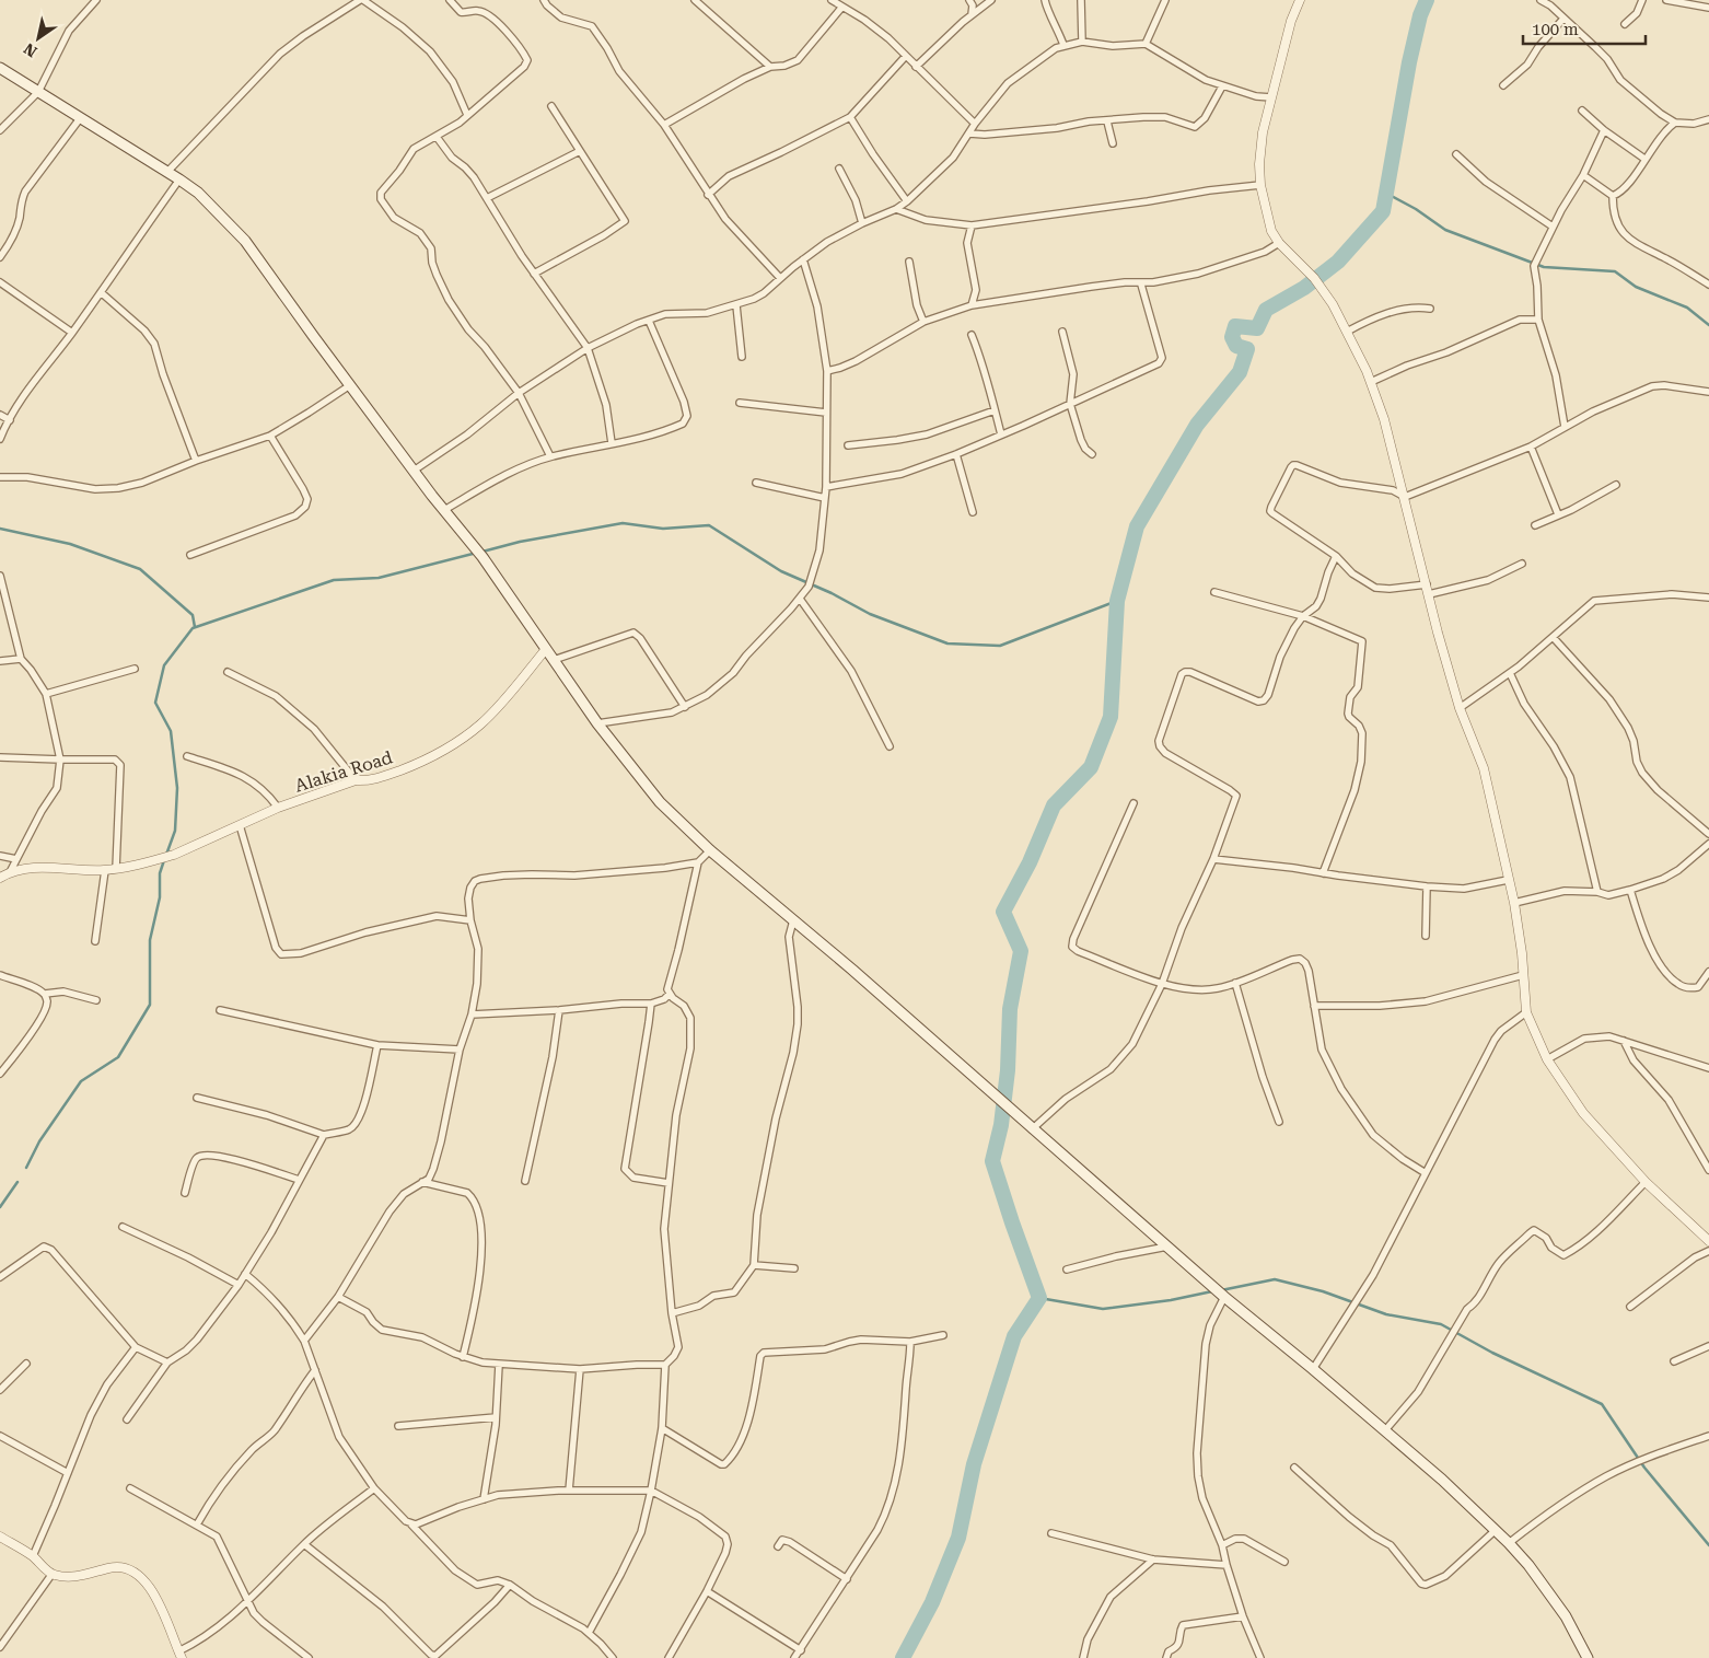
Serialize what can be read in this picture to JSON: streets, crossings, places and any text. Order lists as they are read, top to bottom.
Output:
{
  "streets": {
    "street": ["Alakia Road"]
  },
  "scale_bar": "100 m",
  "north": "bottom left"
}
